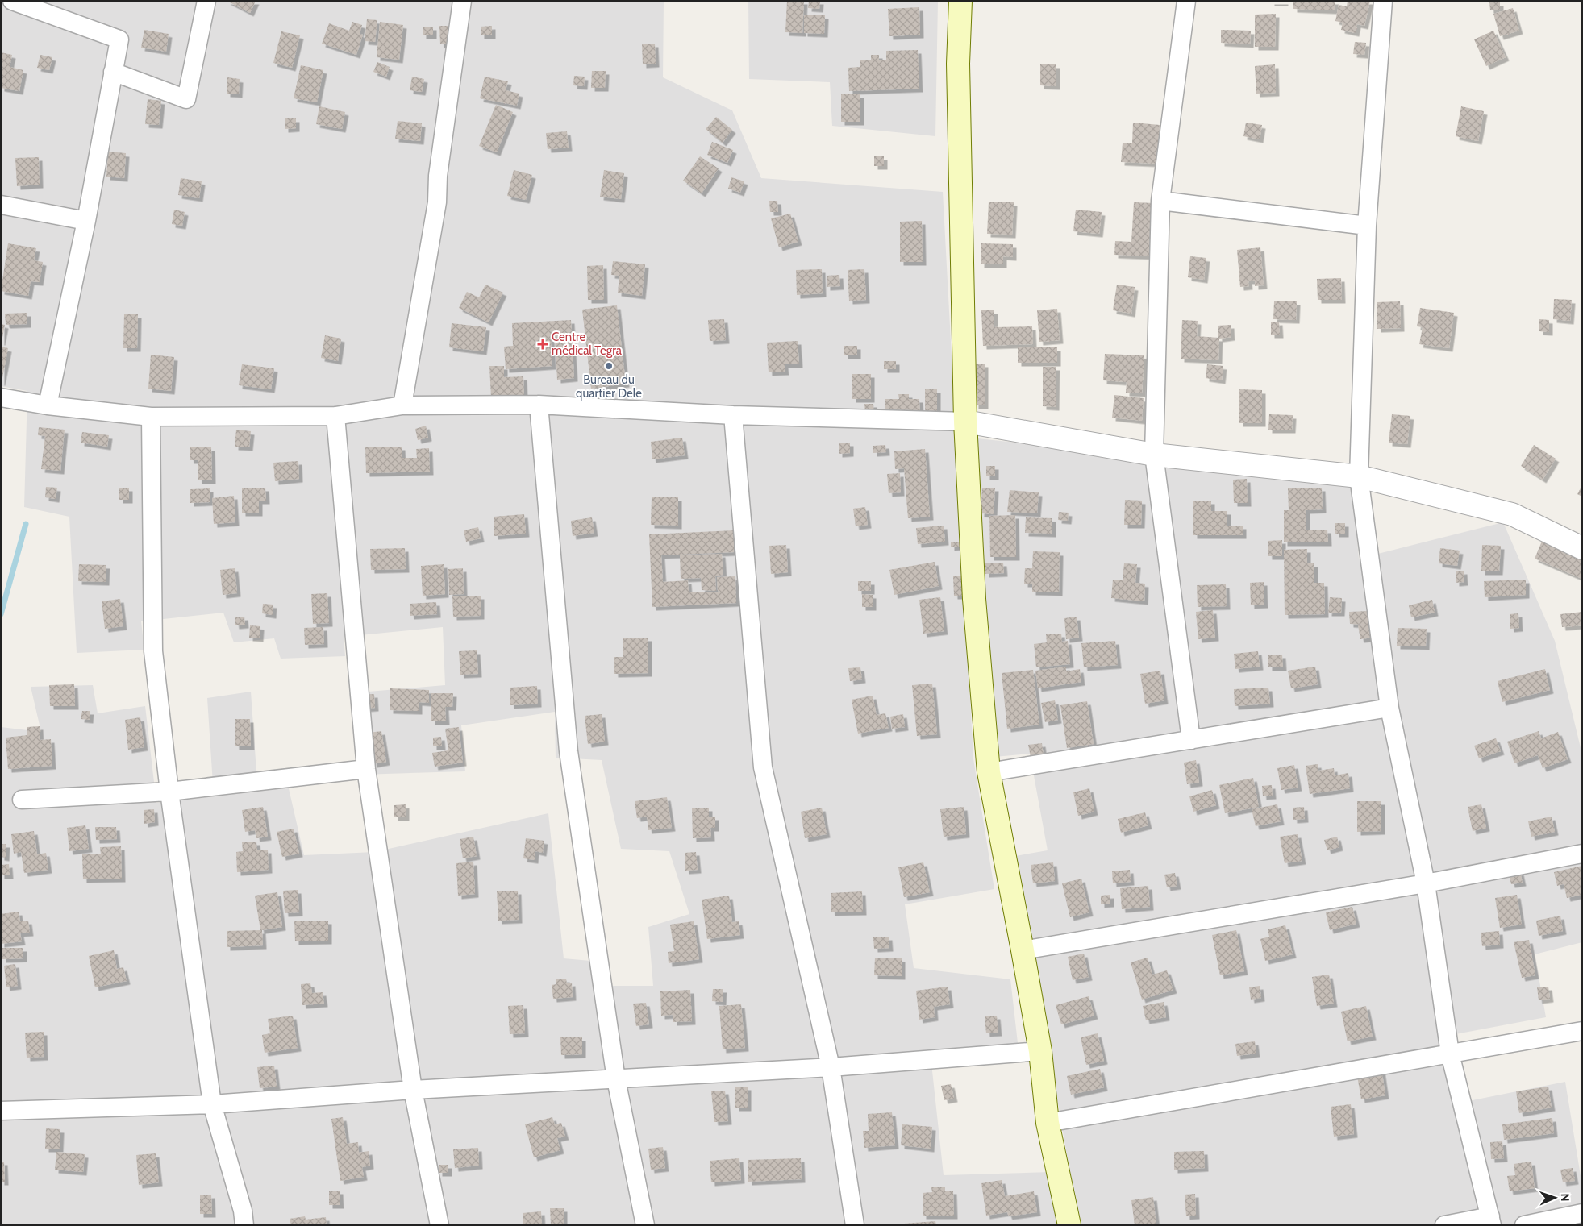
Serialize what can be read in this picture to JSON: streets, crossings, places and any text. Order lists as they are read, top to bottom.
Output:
{
  "places": {
    "health": ["Centre médical Tegra"],
    "other": ["Bureau du quartier Dele"]
  },
  "north": "right"
}
